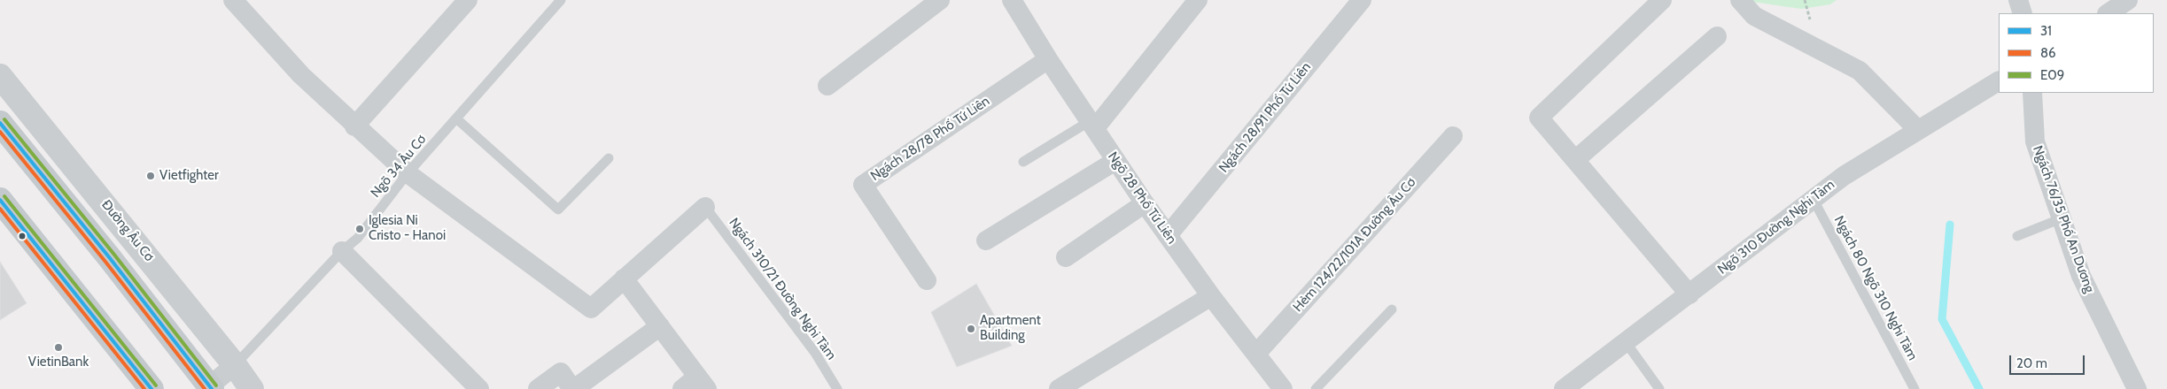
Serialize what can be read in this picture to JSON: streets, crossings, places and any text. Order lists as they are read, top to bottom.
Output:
{
  "streets": {
    "street": [
      "Ngách 28/91 Phố Tứ Liên",
      "Ngách 28/78 Phố Tứ Liên",
      "Ngõ 28 Phố Tứ Liên",
      "Ngách 76/35 Phố An Dương",
      "Ngõ 310 Đường Nghi Tàm",
      "Đường Âu Cơ",
      "Hẻm 124/22/101A Đường Âu Cơ"
    ],
    "lane": ["Ngõ 34 Âu Cơ", "Ngách 80 Ngõ 310 Nghi Tàm", "Ngách 310/21 Đường Nghi Tàm"]
  },
  "crossings": [
    ["Ngách 28/91 Phố Tứ Liên", "Ngõ 28 Phố Tứ Liên"],
    ["Ngách 28/78 Phố Tứ Liên", "Ngõ 28 Phố Tứ Liên"],
    ["Ngõ 34 Âu Cơ", "Đường Âu Cơ"],
    ["Ngõ 28 Phố Tứ Liên", "Hẻm 124/22/101A Đường Âu Cơ"],
    ["Ngõ 310 Đường Nghi Tàm", "Ngách 80 Ngõ 310 Nghi Tàm"]
  ],
  "places": [
    "Vietfighter",
    "Iglesia Ni Cristo - Hanoi",
    "Apartment Building",
    "VietinBank"
  ],
  "lines": ["transit line E09", "transit line 31", "transit line 86"],
  "legend": ["31", "86", "E09"],
  "scale_bar": "20 m"
}
